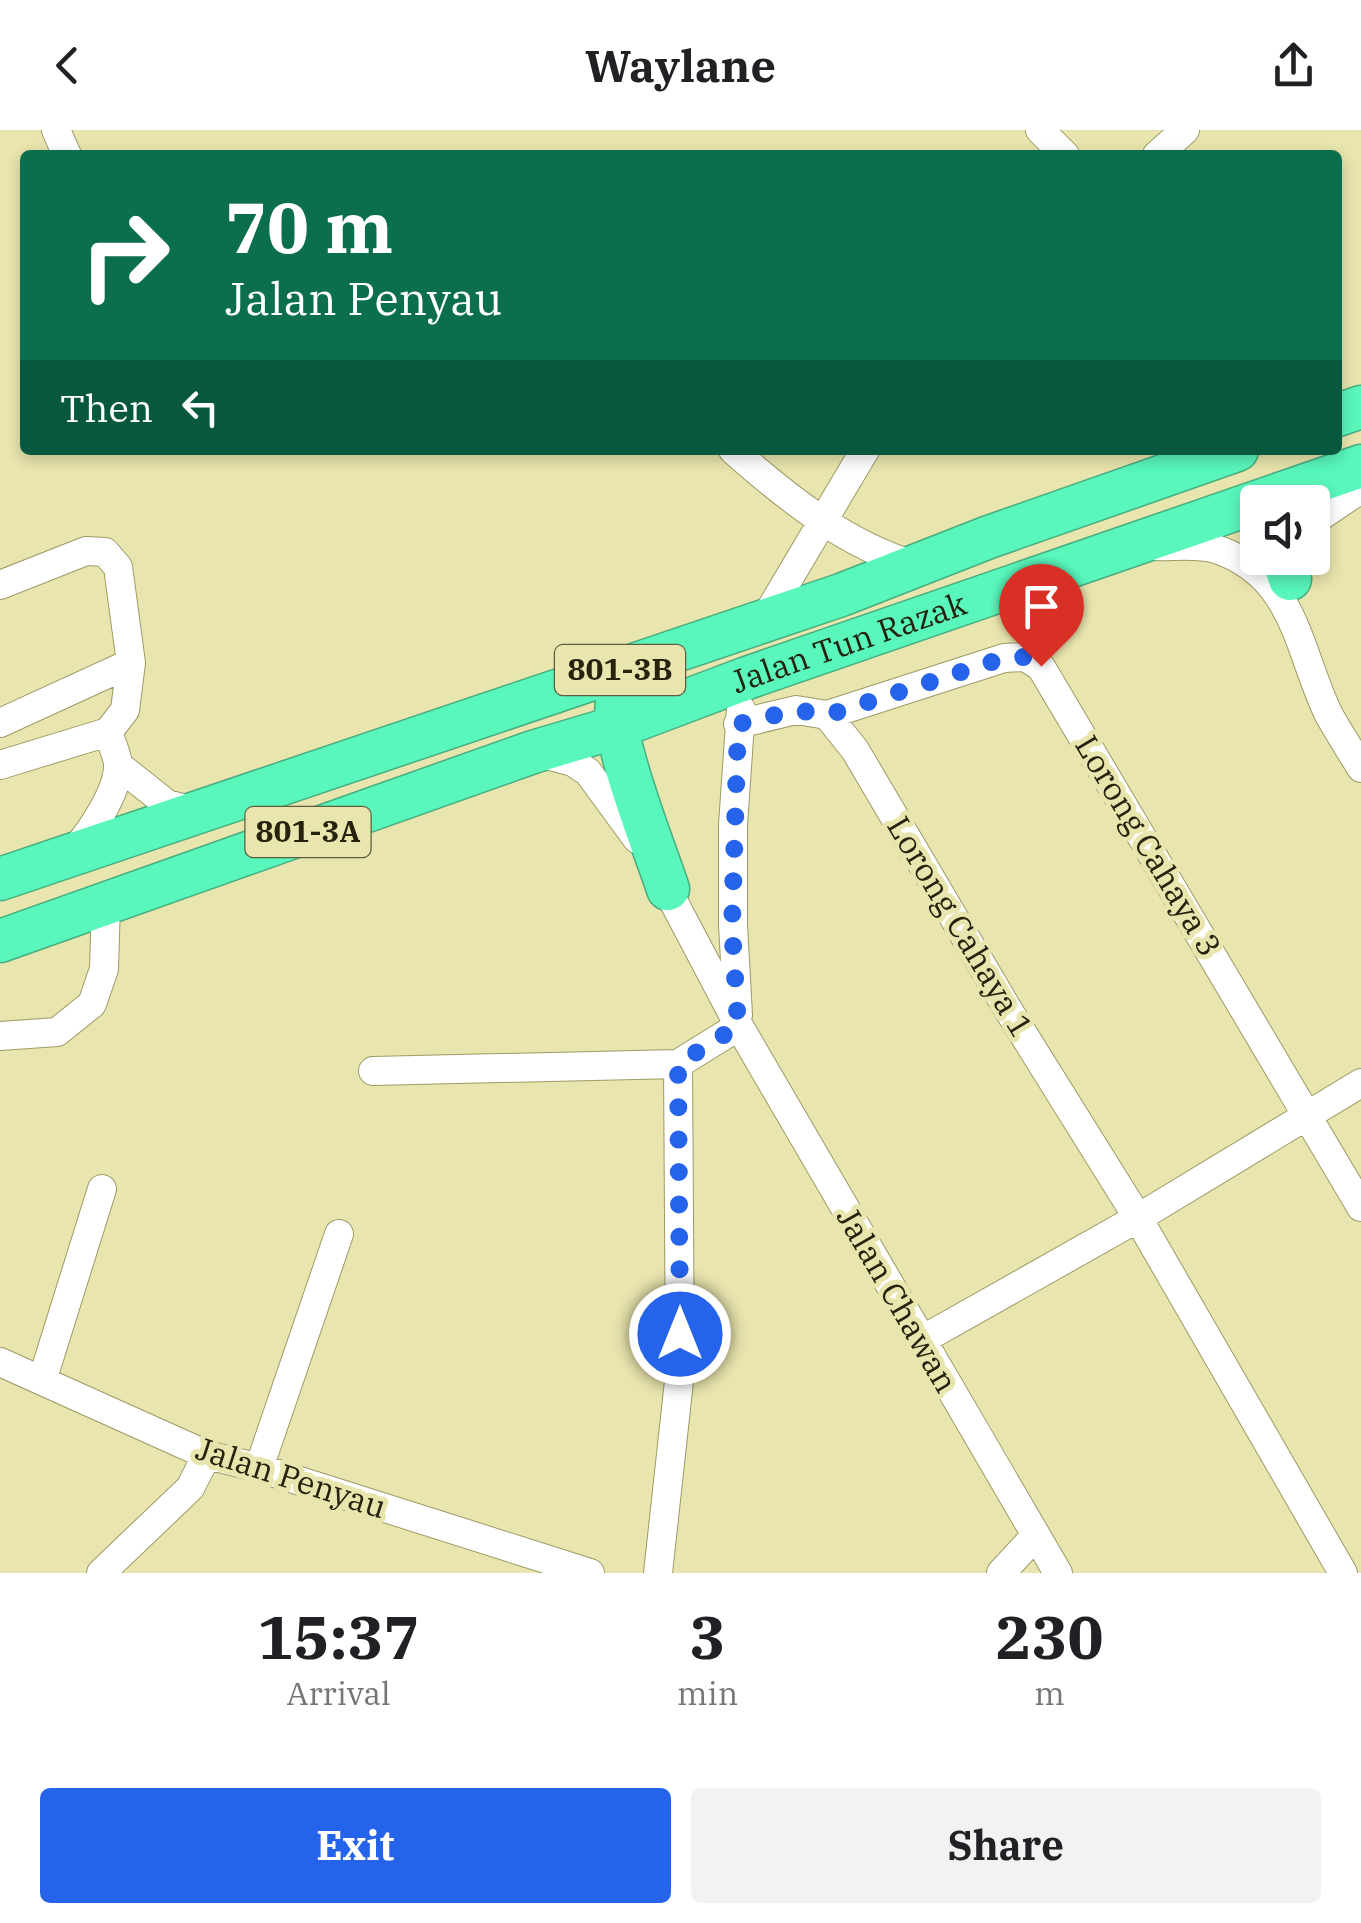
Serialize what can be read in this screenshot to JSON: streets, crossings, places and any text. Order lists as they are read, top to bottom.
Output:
{
  "streets": {
    "highway": ["Jalan Tun Razak", "801-3B", "801-3A"],
    "street": [
      "Lorong Cahaya 3",
      "Lorong Cahaya 1",
      "Jalan Chawan",
      "Jalan Penyau"
    ]
  },
  "crossings": [
    ["Lorong Cahaya 3", "Lorong Cahaya 1"]
  ],
  "page": {
    "header": "Waylane",
    "turn": ["70 m", "Jalan Penyau"],
    "then": "Then",
    "eta": [
      "15:37",
      "Arrival",
      "3",
      "min",
      "230",
      "m"
    ],
    "buttons": ["Exit", "Share"]
  }
}
